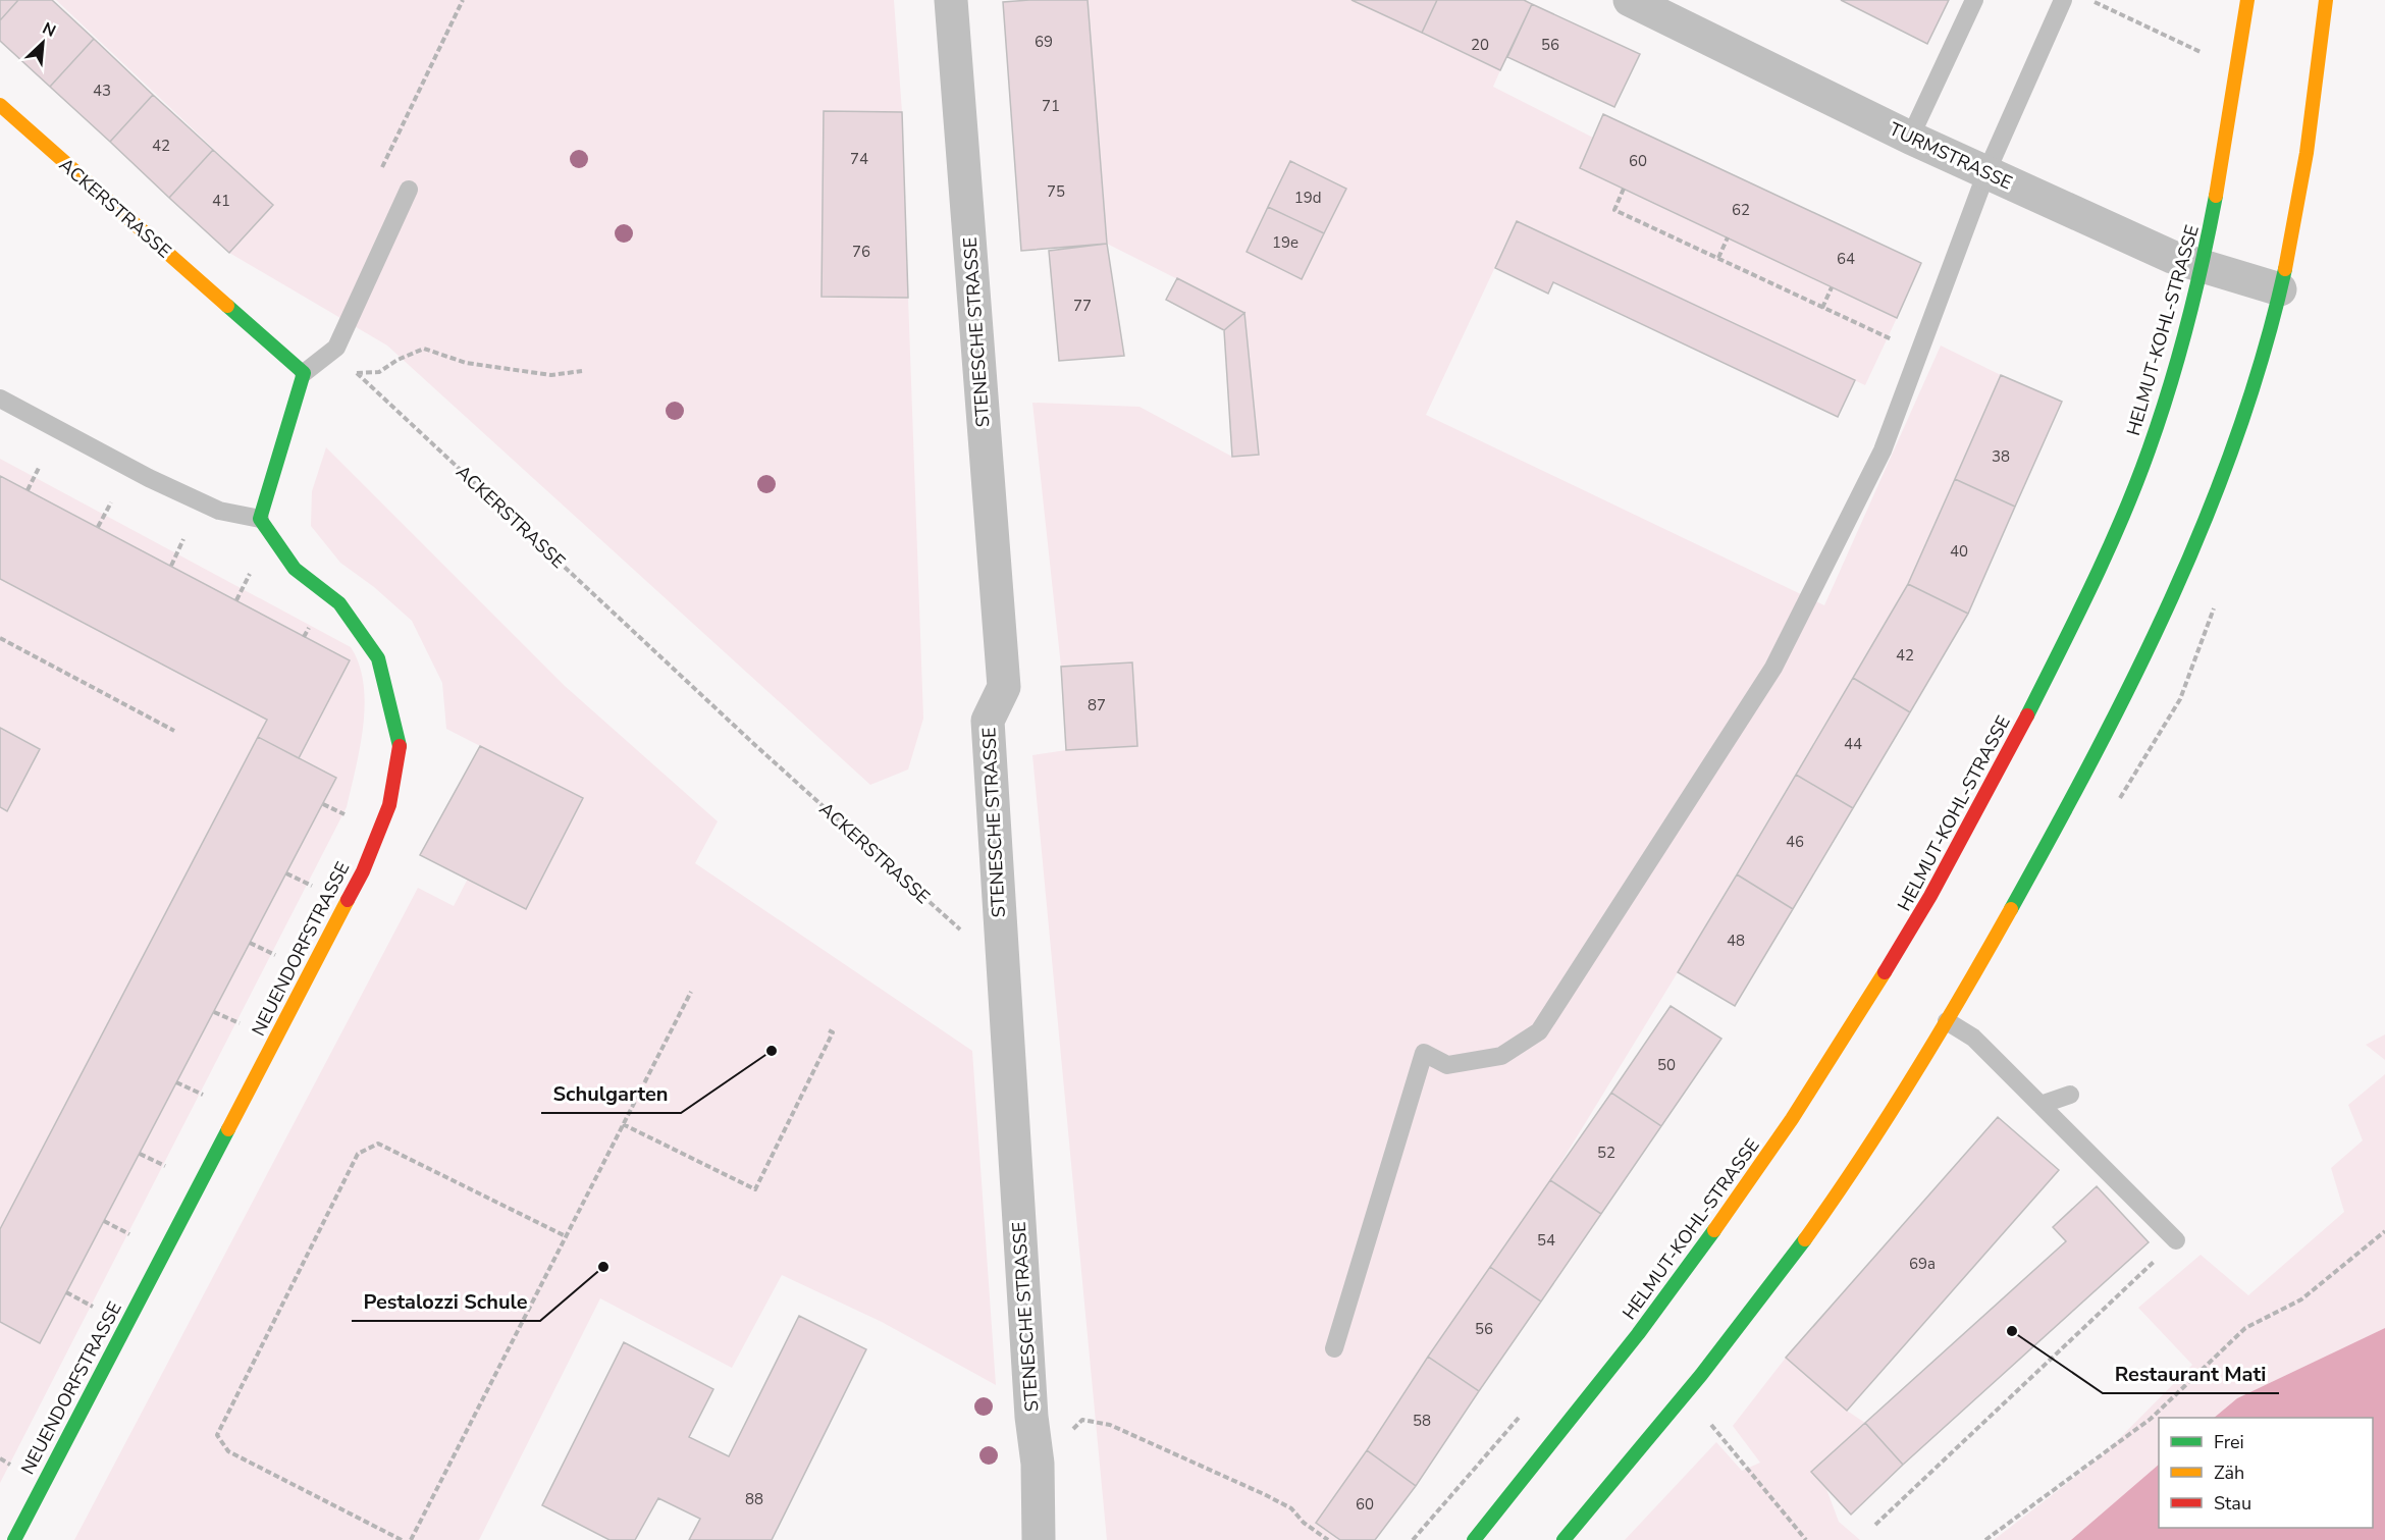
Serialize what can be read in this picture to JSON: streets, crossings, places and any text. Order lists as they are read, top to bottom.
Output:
{
  "streets": {
    "main road": ["ACKERSTRASSE", "HELMUT-KOHL-STRASSE", "NEUENDORFSTRASSE"],
    "street": ["TURMSTRASSE", "STENESCHE STRASSE"]
  },
  "crossings": [
    ["TURMSTRASSE", "HELMUT-KOHL-STRASSE"],
    ["ACKERSTRASSE", "STENESCHE STRASSE"]
  ],
  "places": ["Schulgarten", "Pestalozzi Schule", "Restaurant Mati"],
  "house_numbers": [
    "69",
    "20",
    "56",
    "43",
    "71",
    "42",
    "74",
    "60",
    "75",
    "19d",
    "41",
    "62",
    "19e",
    "76",
    "64",
    "77",
    "38",
    "40",
    "42",
    "87",
    "44",
    "46",
    "48",
    "50",
    "52",
    "54",
    "69a",
    "56",
    "58",
    "88",
    "60"
  ],
  "legend": ["Frei", "Zäh", "Stau"],
  "north": "top right"
}
